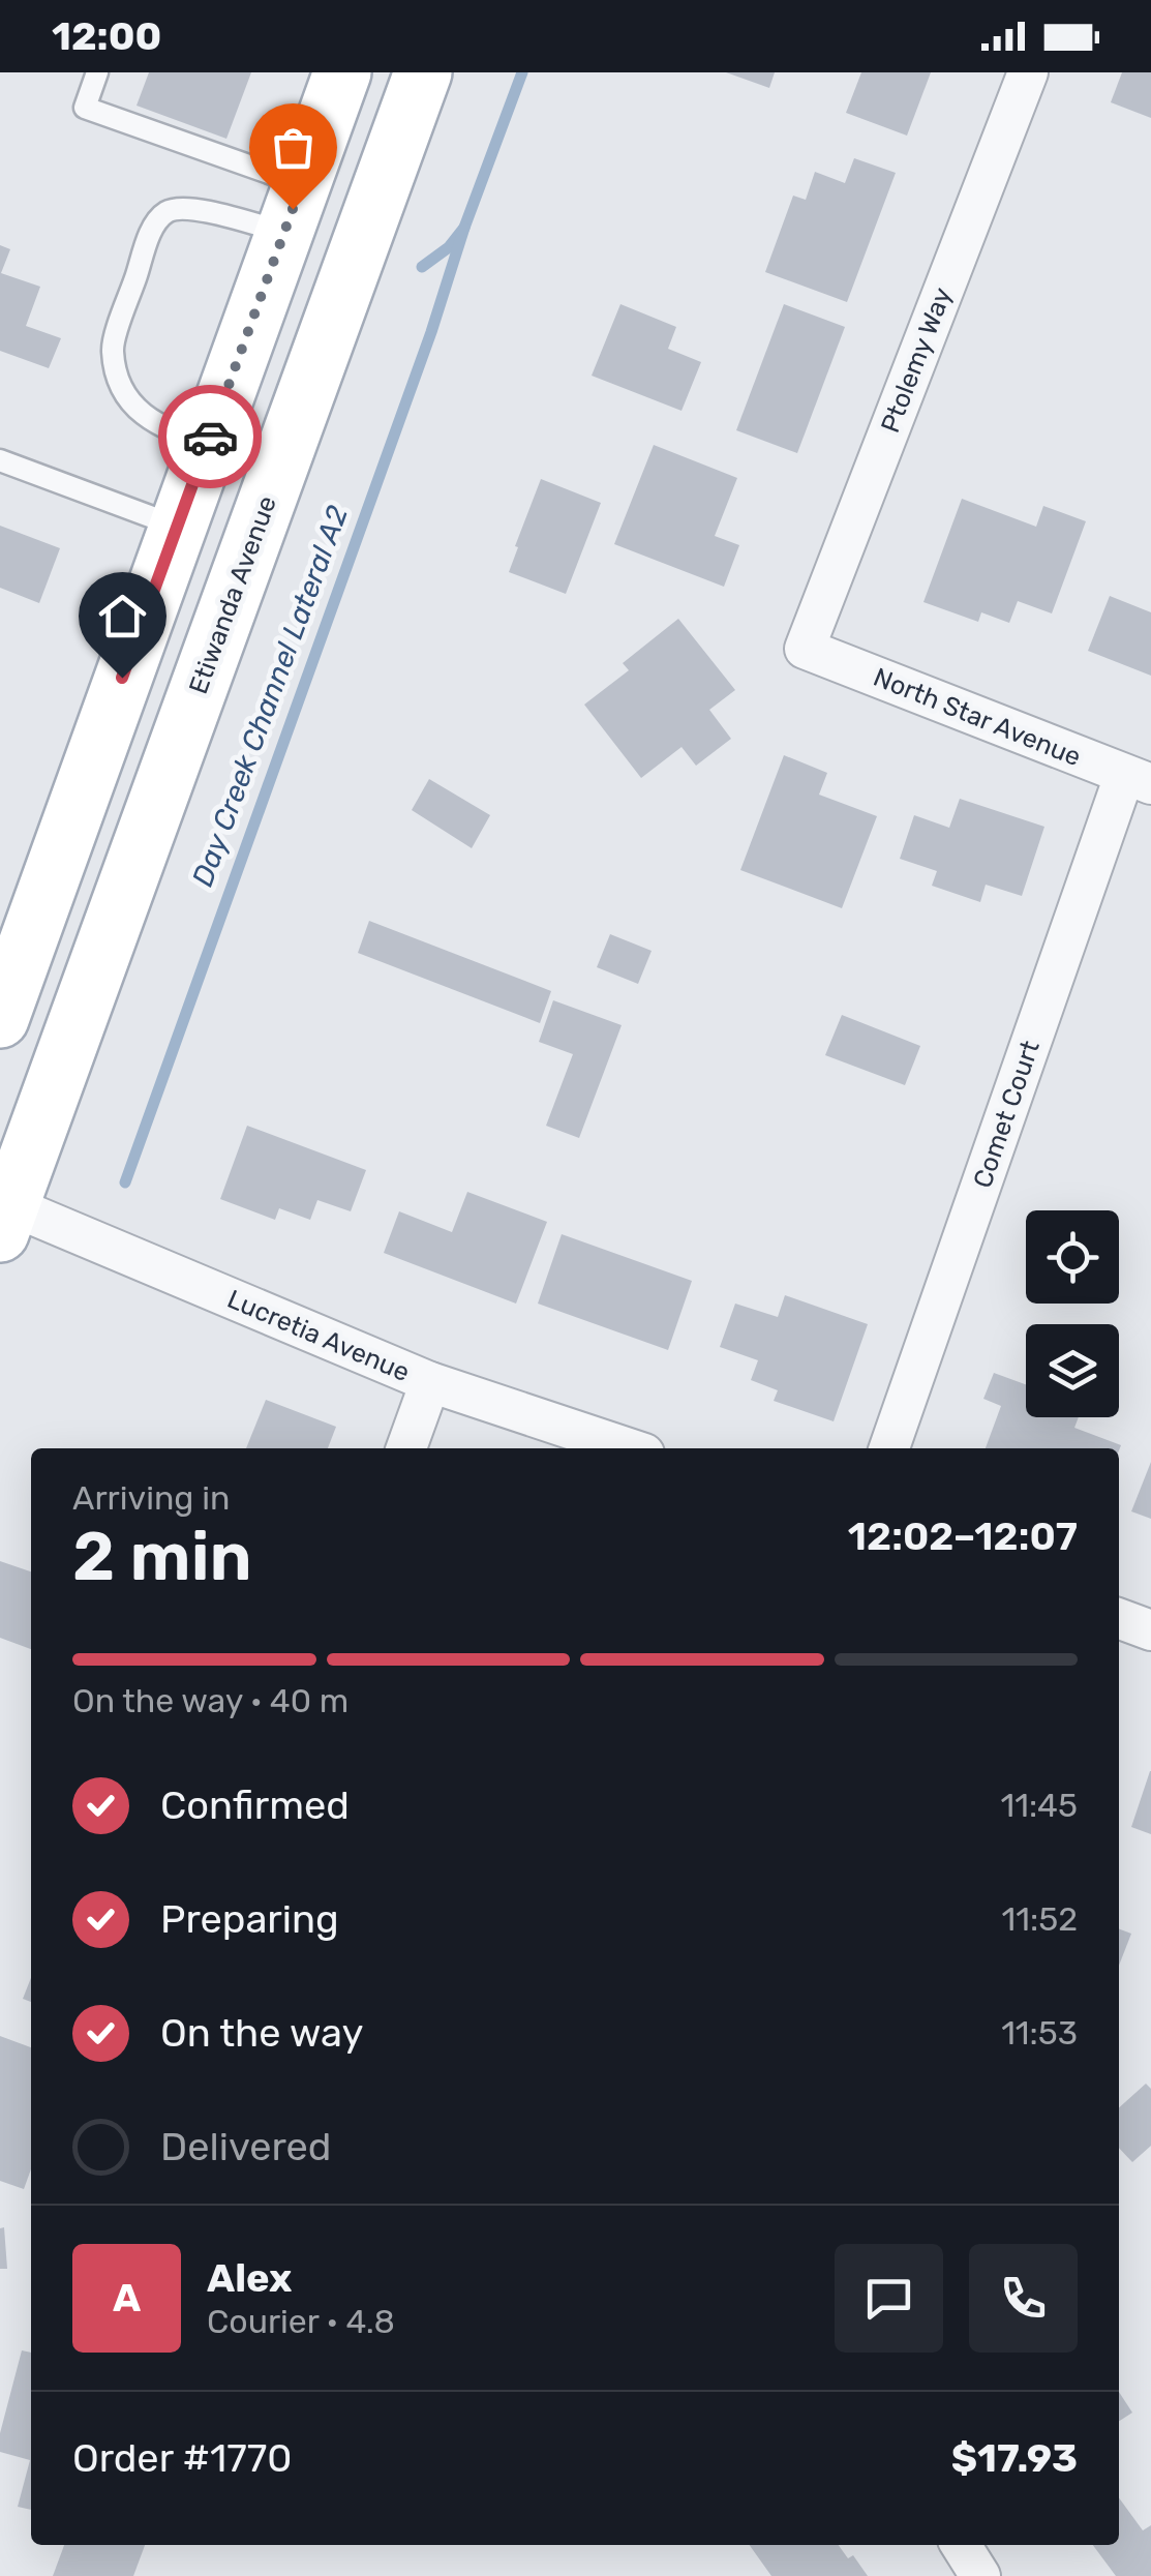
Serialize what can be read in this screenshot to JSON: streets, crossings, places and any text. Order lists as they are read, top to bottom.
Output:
{
  "streets": {
    "main road": ["Etiwanda Avenue"],
    "street": [
      "Ptolemy Way",
      "North Star Avenue",
      "Comet Court",
      "Lucretia Avenue"
    ]
  },
  "crossings": [
    ["Ptolemy Way", "North Star Avenue"],
    ["Etiwanda Avenue", "Lucretia Avenue"],
    ["North Star Avenue", "Comet Court"]
  ],
  "water": ["Day Creek Channel Lateral A2"],
  "page": {
    "status": "12:00",
    "heading": ["2 min", "Arriving in", "12:02–12:07"],
    "panel": [
      "Alex",
      "Courier · 4.8",
      "Order #1770",
      "$17.93"
    ],
    "bar": "On the way · 40 m",
    "list": [
      ["Confirmed", "11:45"],
      ["Preparing", "11:52"],
      ["On the way", "11:53"],
      "Delivered"
    ],
    "round": "A"
  }
}
